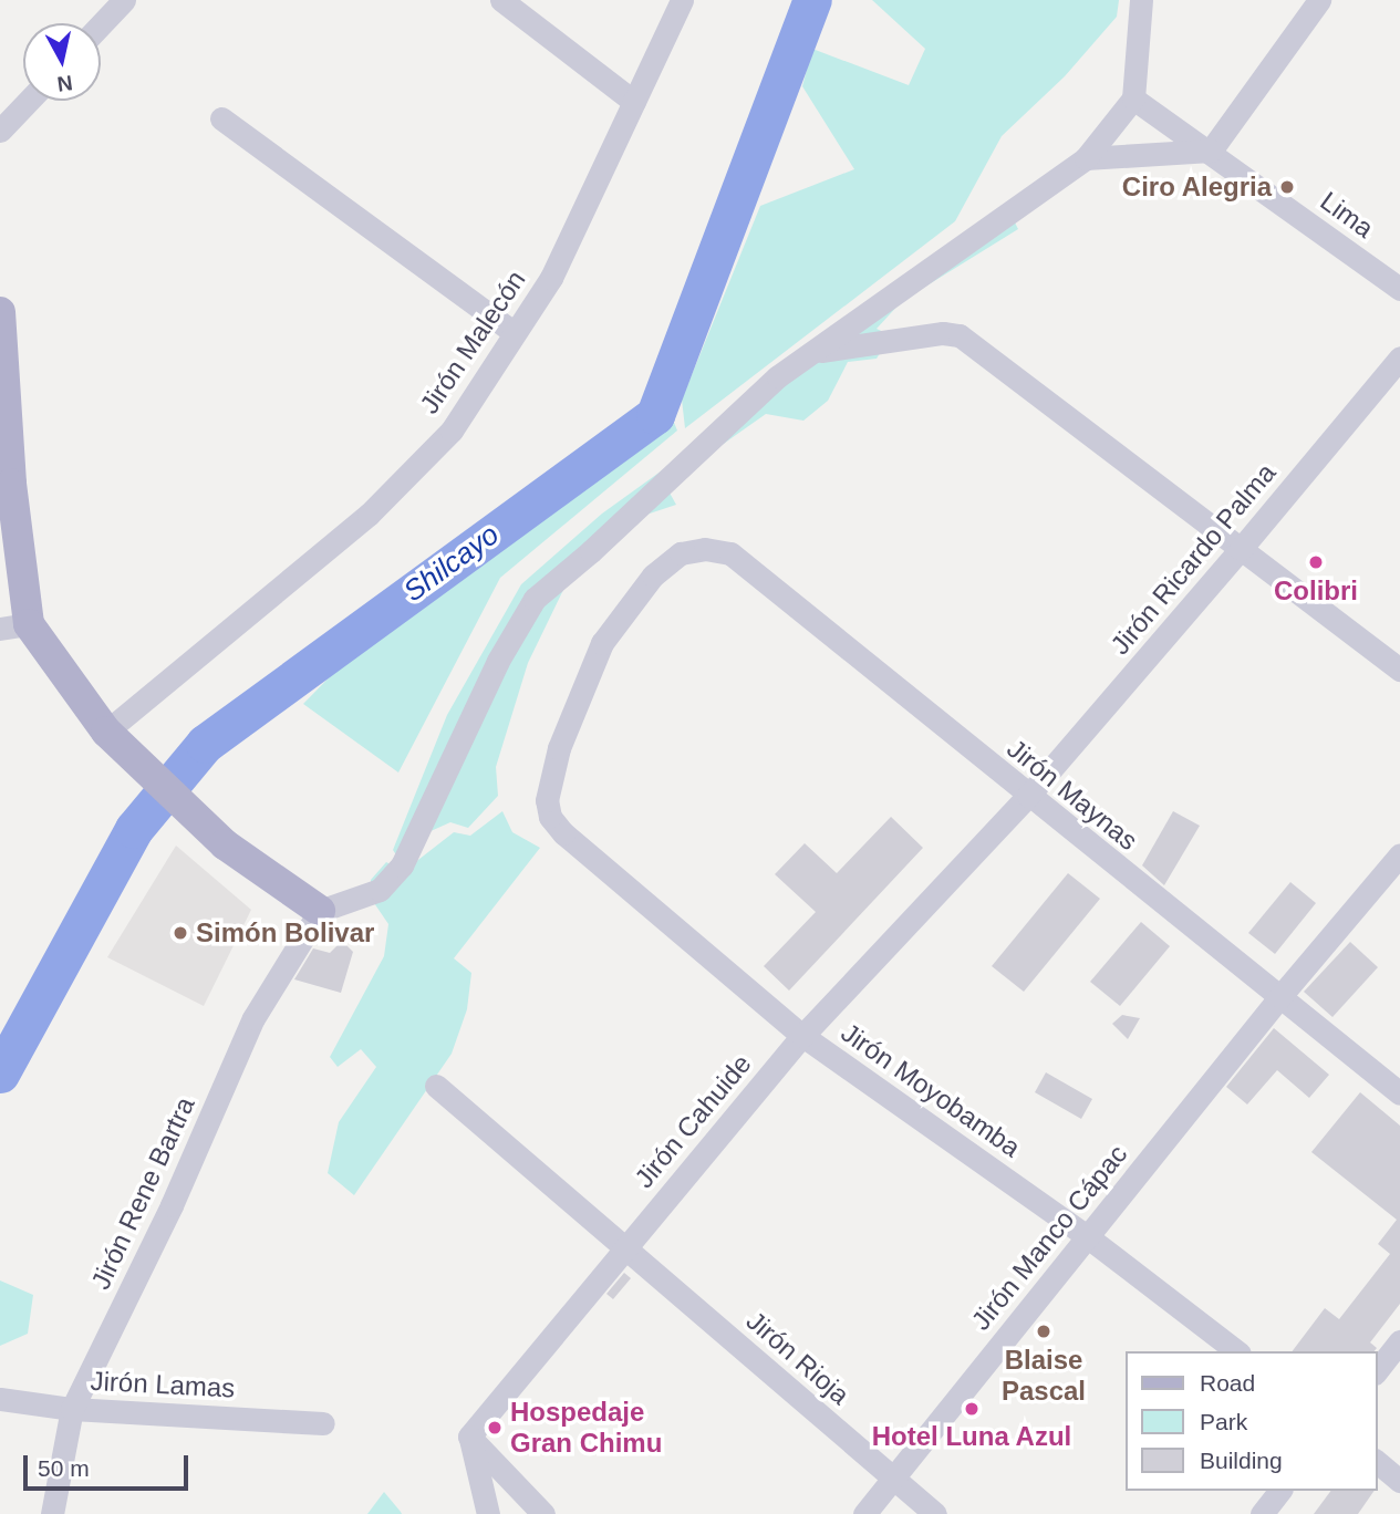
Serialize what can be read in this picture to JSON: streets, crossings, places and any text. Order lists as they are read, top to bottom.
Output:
{
  "streets": {
    "street": [
      "Lima",
      "Jirón Malecón",
      "Jirón Ricardo Palma",
      "Jirón Maynas",
      "Jirón Moyobamba",
      "Jirón Cahuide",
      "Jirón Rene Bartra",
      "Jirón Manco Cápac",
      "Jirón Rioja",
      "Jirón Lamas"
    ]
  },
  "crossings": [
    ["Jirón Ricardo Palma", "Jirón Maynas"],
    ["Jirón Ricardo Palma", "Jirón Cahuide"],
    ["Jirón Maynas", "Jirón Moyobamba"],
    ["Jirón Maynas", "Jirón Cahuide"],
    ["Jirón Maynas", "Jirón Manco Cápac"],
    ["Jirón Moyobamba", "Jirón Cahuide"],
    ["Jirón Moyobamba", "Jirón Manco Cápac"],
    ["Jirón Cahuide", "Jirón Rioja"],
    ["Jirón Rene Bartra", "Jirón Lamas"],
    ["Jirón Manco Cápac", "Jirón Rioja"]
  ],
  "water": ["Shilcayo"],
  "places": [
    "Ciro Alegria",
    "Colibri",
    "Simón Bolivar",
    "Blaise Pascal",
    "Hotel Luna Azul",
    "Hospedaje Gran Chimu"
  ],
  "legend": ["Road", "Park", "Building"],
  "scale_bar": "50 m",
  "north": "bottom"
}
